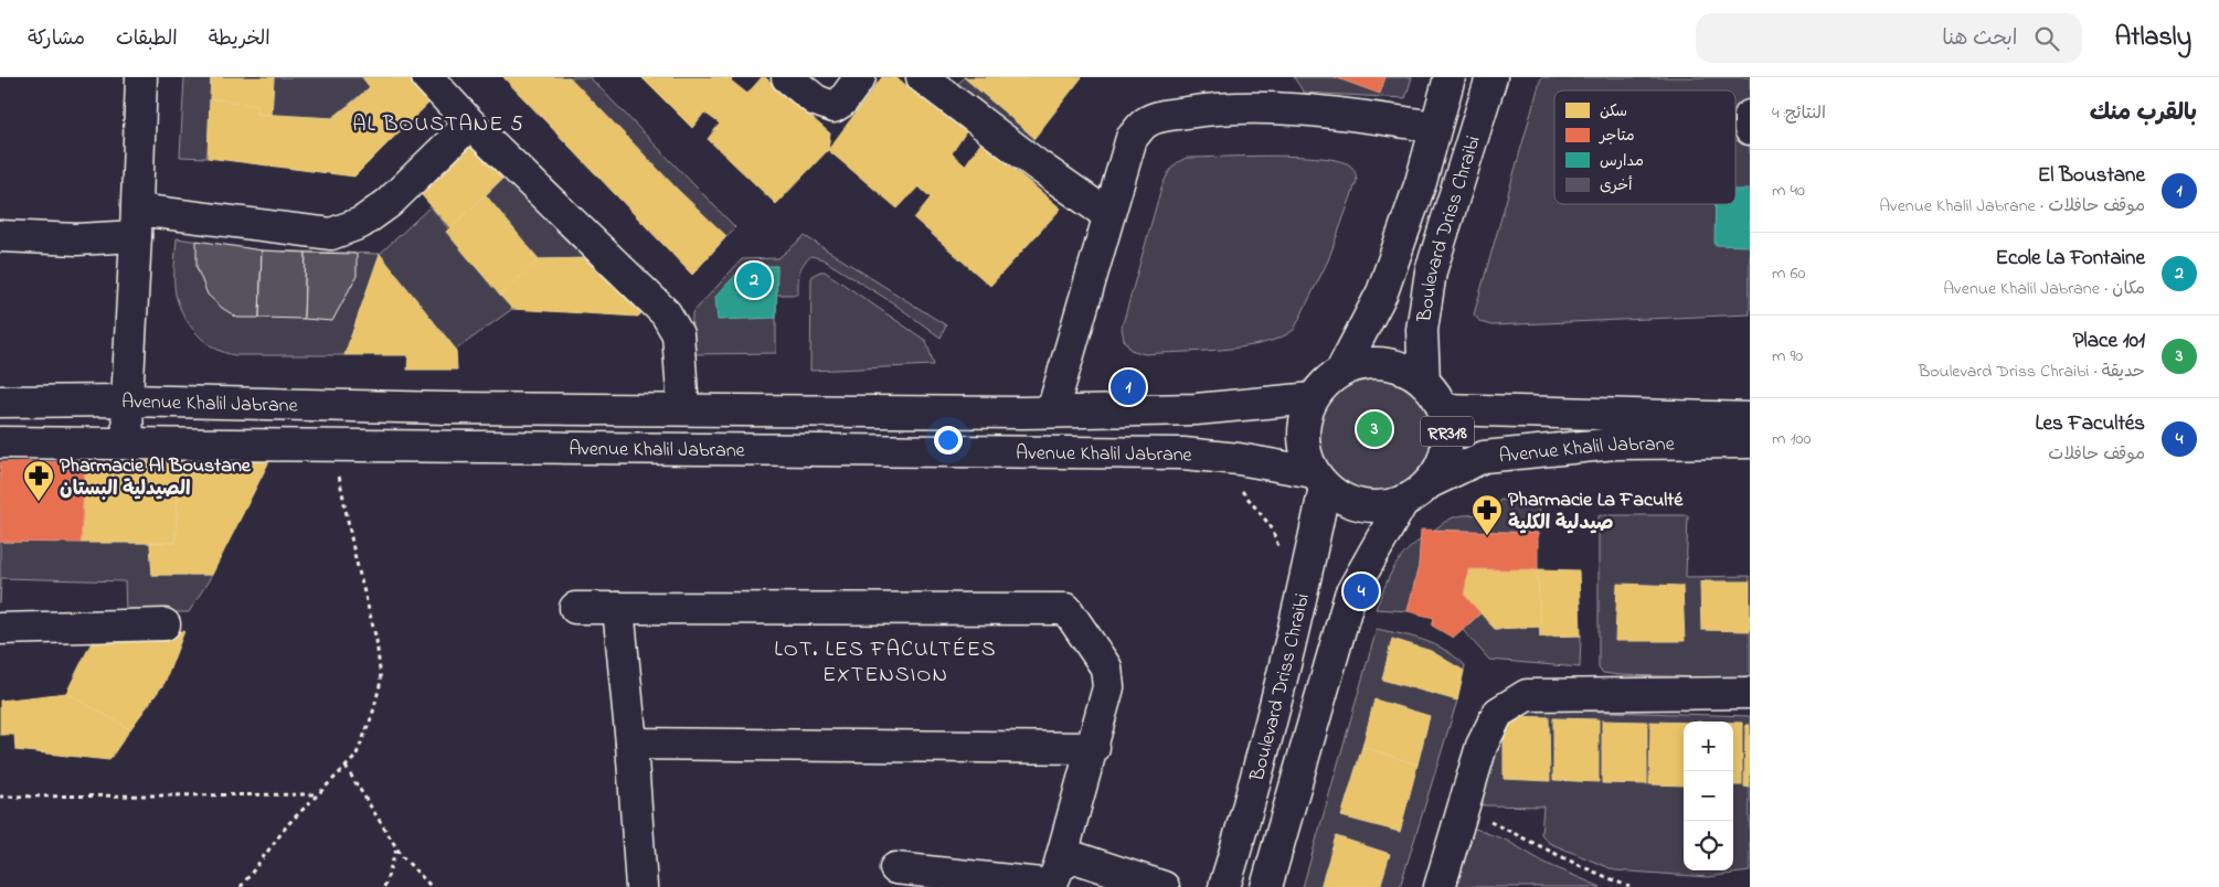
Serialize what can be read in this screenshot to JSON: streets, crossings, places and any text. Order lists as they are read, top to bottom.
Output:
{
  "streets": {
    "main road": ["Boulevard Driss Chraibi", "Avenue Khalil Jabrane", "RR318"]
  },
  "crossings": [
    ["Boulevard Driss Chraibi", "Avenue Khalil Jabrane"]
  ],
  "districts": ["AL BOUSTANE 5", "LOT. LES FACULTÉES EXTENSION"],
  "places": {
    "pharmacy": ["Pharmacie Al Boustane الصيدلية البستان", "Pharmacie La Faculté صيدلية الكلية"]
  },
  "legend": [
    "سكن",
    "متاجر",
    "مدارس",
    "أخرى"
  ],
  "page": {
    "header": "Atlasly",
    "search": "ابحث هنا",
    "nav": ["الخريطة", "الطبقات", "مشاركة"],
    "heading": ["بالقرب منك", "النتائج: 4"],
    "list": [
      {
        "mark": "1",
        "name": "El Boustane",
        "note": "موقف حافلات · Avenue Khalil Jabrane",
        "value": "40 m"
      },
      {
        "mark": "2",
        "name": "Ecole La Fontaine",
        "note": "مكان · Avenue Khalil Jabrane",
        "value": "60 m"
      },
      {
        "mark": "3",
        "name": "Place 101",
        "note": "حديقة · Boulevard Driss Chraibi",
        "value": "90 m"
      },
      {
        "mark": "4",
        "name": "Les Facultés",
        "note": "موقف حافلات",
        "value": "100 m"
      }
    ],
    "pins": [
      "2",
      "1",
      "3",
      "4"
    ],
    "map_buttons": ["+", "−"]
  }
}
